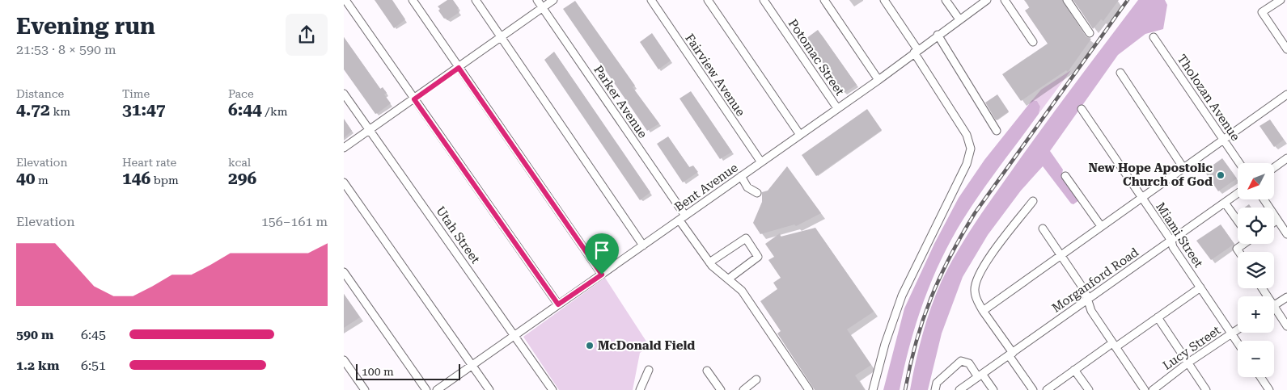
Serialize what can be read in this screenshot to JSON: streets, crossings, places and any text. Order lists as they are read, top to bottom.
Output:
{
  "streets": {
    "street": [
      "Potomac Street",
      "Fairview Avenue",
      "Tholozan Avenue",
      "Parker Avenue",
      "Bent Avenue",
      "Utah Street",
      "Miami Street",
      "Morganford Road",
      "Lucy Street"
    ]
  },
  "crossings": [
    ["Potomac Street", "Bent Avenue"],
    ["Fairview Avenue", "Bent Avenue"],
    ["Parker Avenue", "Bent Avenue"],
    ["Bent Avenue", "Utah Street"],
    ["Miami Street", "Morganford Road"],
    ["Miami Street", "Lucy Street"]
  ],
  "places": ["New Hope Apostolic Church of God", "McDonald Field"],
  "scale_bar": "100 m",
  "north": "bottom left",
  "page": {
    "heading": ["Evening run", "21:53 · 8 × 590 m"],
    "stats": [
      ["Distance", "4.72 km"],
      ["Time", "31:47"],
      ["Pace", "6:44 /km"],
      ["Elevation", "40 m"],
      ["Heart rate", "146 bpm"],
      ["kcal", "296"]
    ],
    "map_buttons": ["+", "−"],
    "chart": ["Elevation", "156–161 m"],
    "list": [
      {
        "name": "590 m",
        "note": "6:45"
      },
      {
        "name": "1.2 km",
        "note": "6:51"
      }
    ],
    "scale": "100 m"
  }
}
